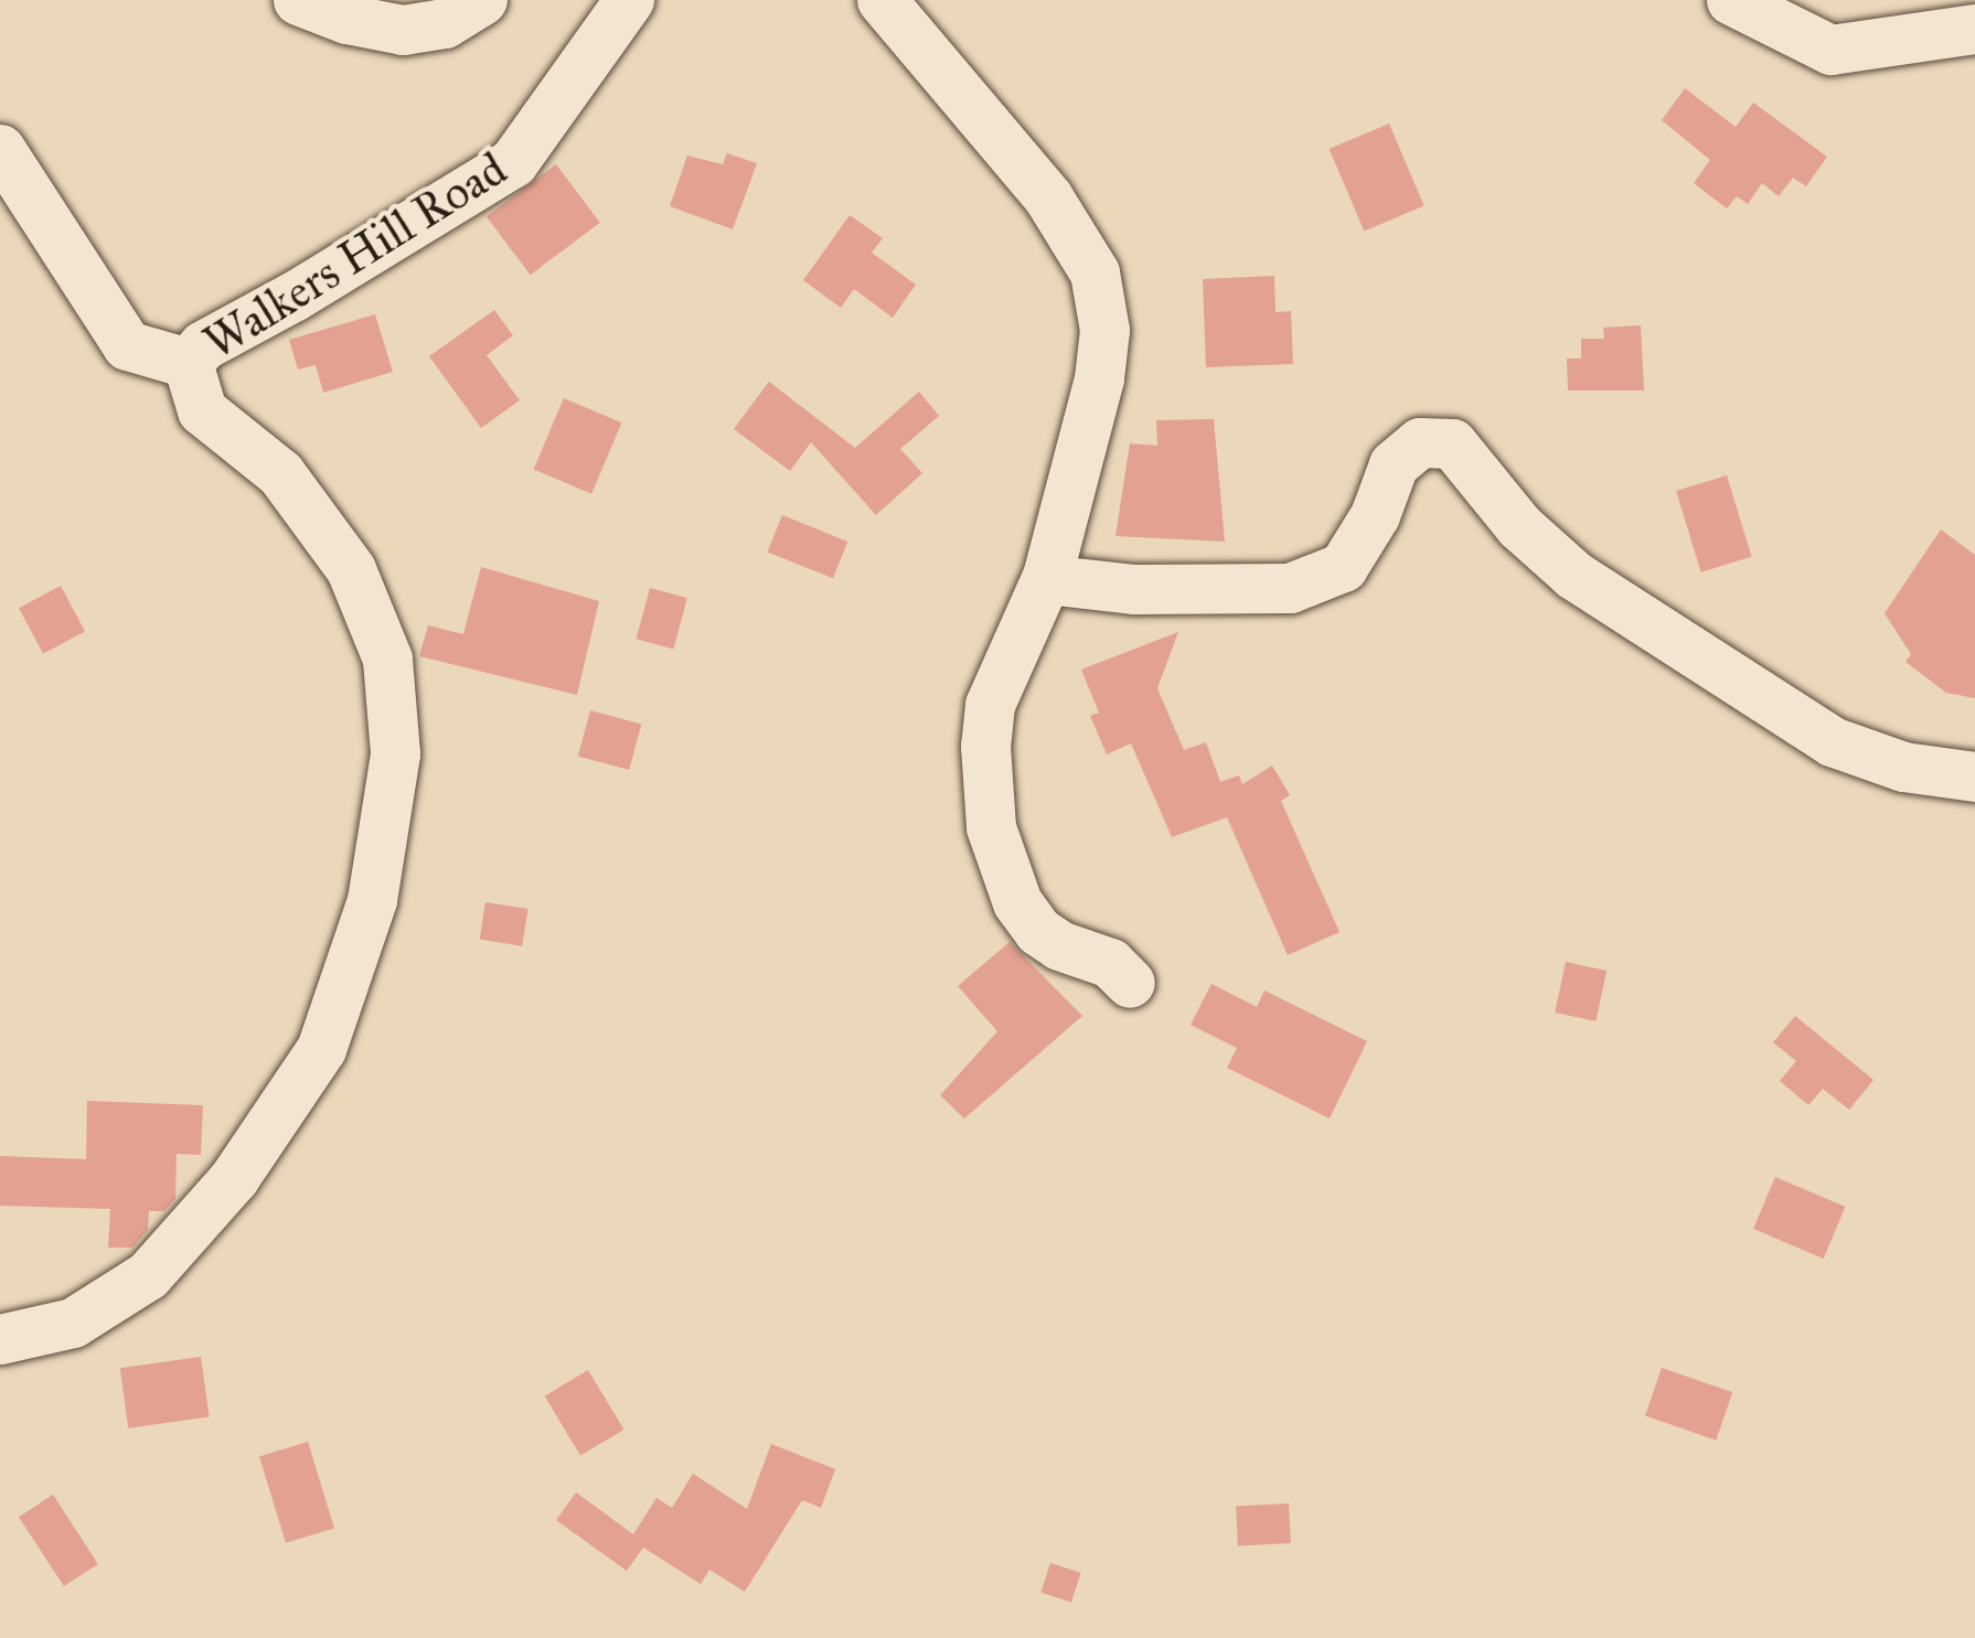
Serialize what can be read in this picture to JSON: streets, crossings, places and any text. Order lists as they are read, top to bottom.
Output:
{
  "streets": {
    "street": ["Walkers Hill Road"]
  }
}
